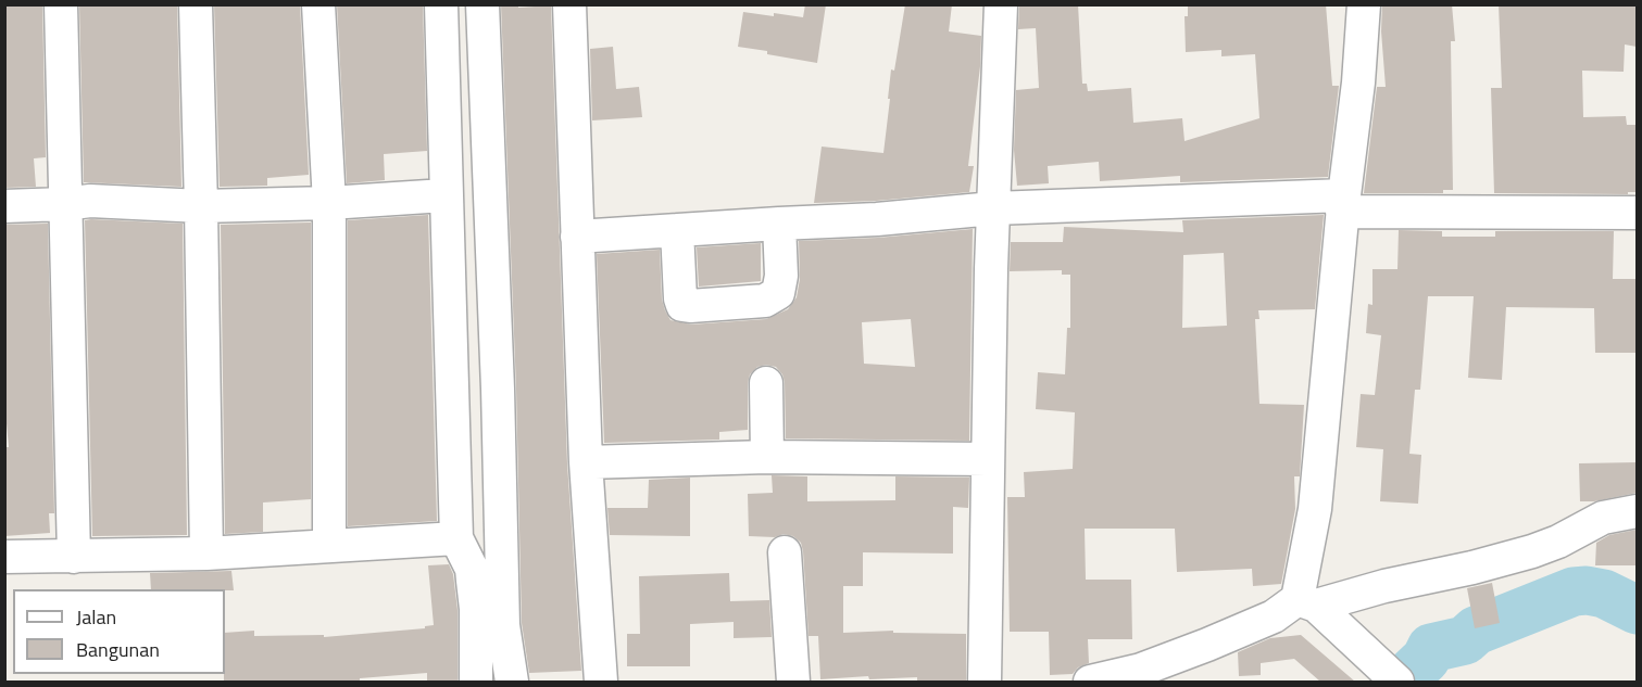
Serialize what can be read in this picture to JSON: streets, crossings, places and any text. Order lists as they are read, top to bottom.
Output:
{
  "legend": ["Jalan", "Bangunan"]
}
